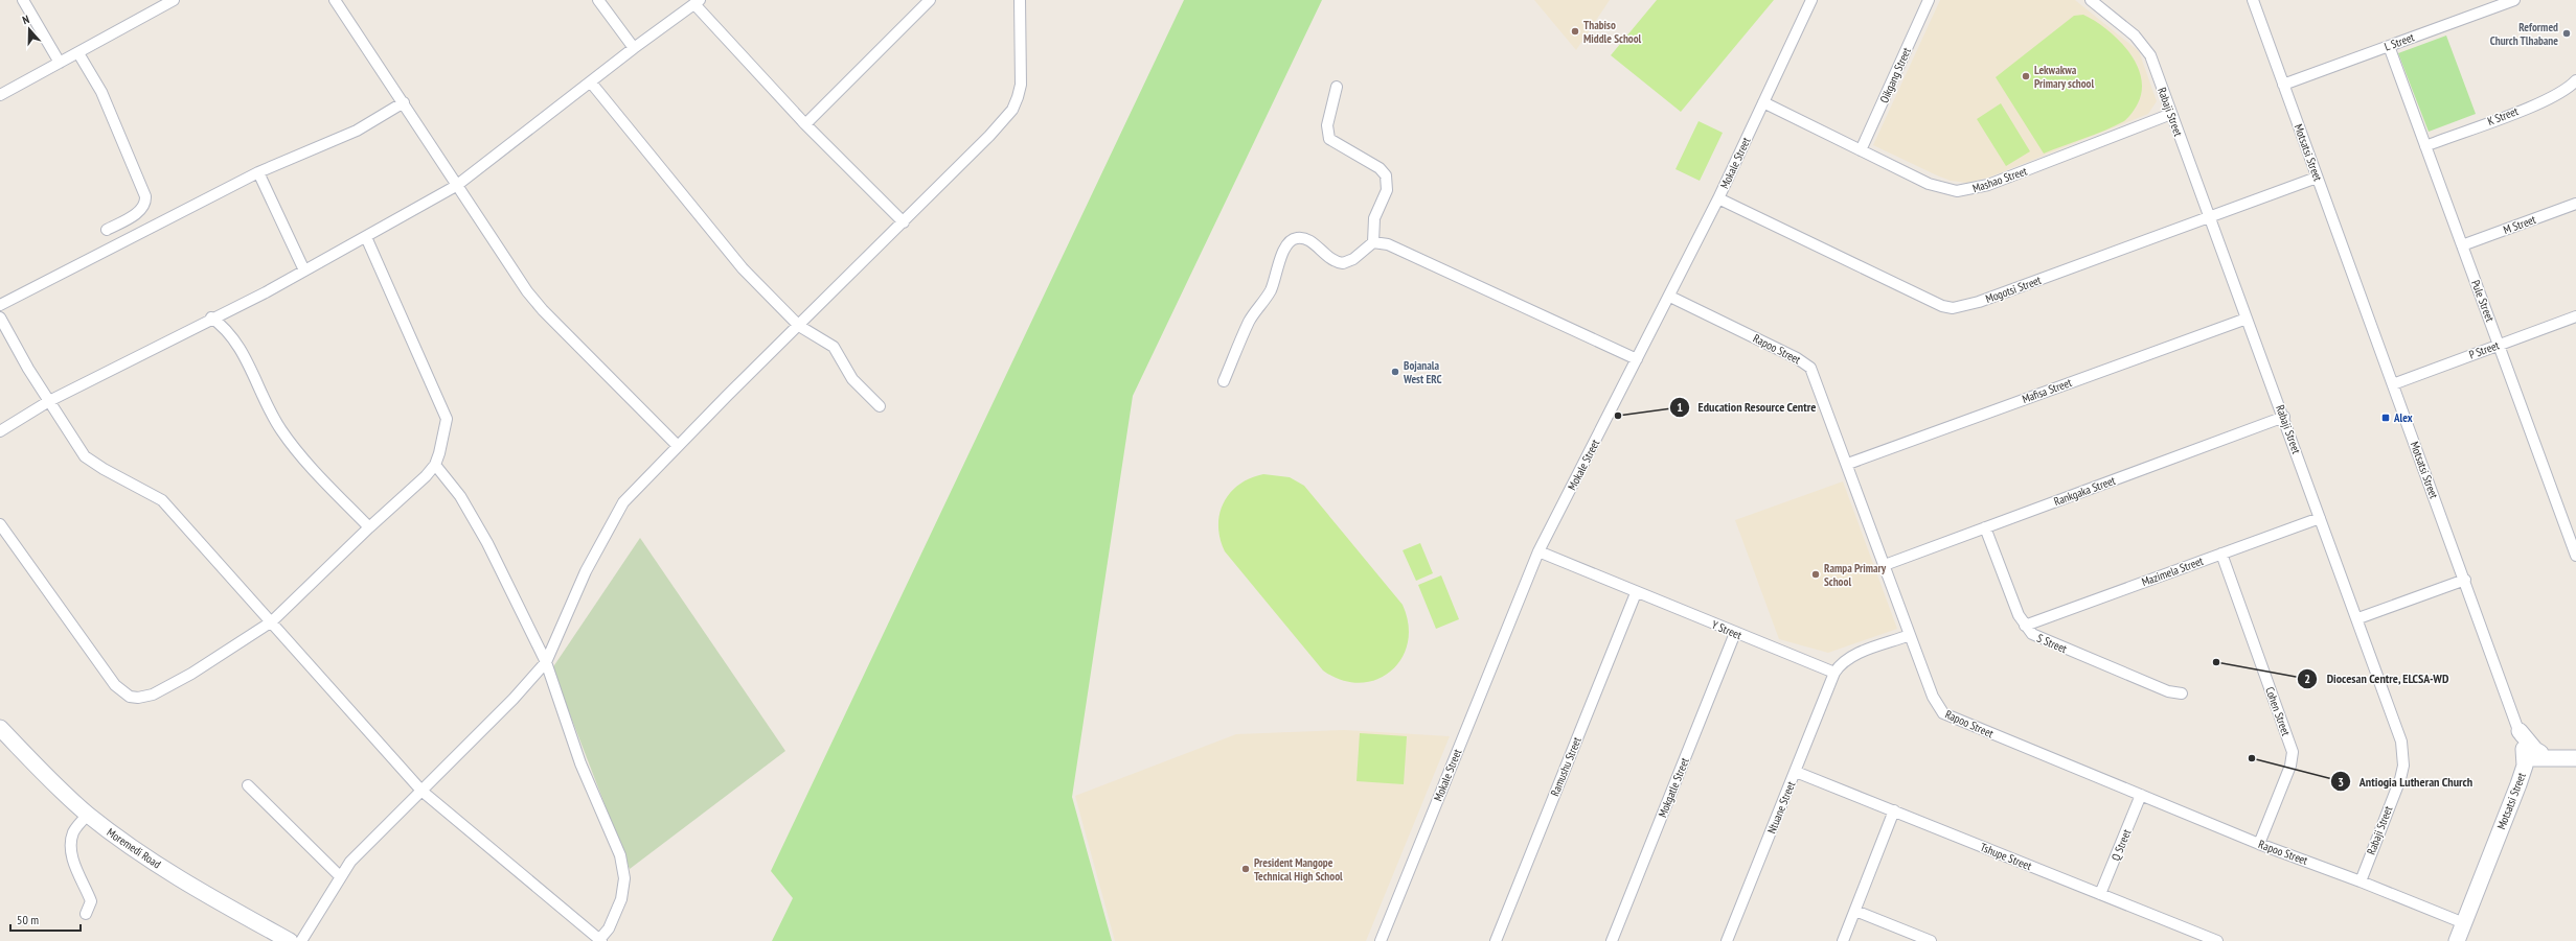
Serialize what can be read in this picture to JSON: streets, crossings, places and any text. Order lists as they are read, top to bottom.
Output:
{
  "streets": {
    "street": [
      "L Street",
      "Oikgang Street",
      "Rabaji Street",
      "K Street",
      "Motsatsi Street",
      "Mokale Street",
      "Mashao Street",
      "M Street",
      "Mogotsi Street",
      "Pule Street",
      "Rapoo Street",
      "P Street",
      "Mafisa Street",
      "Rankgaka Street",
      "Mazimela Street",
      "Y Street",
      "S Street",
      "Cohen Street",
      "Ramushu Street",
      "Mokgatle Street",
      "Ntuane Street",
      "Q Street",
      "Moremedi Road",
      "Tshupe Street"
    ]
  },
  "crossings": [
    ["L Street", "Motsatsi Street"],
    ["L Street", "Pule Street"],
    ["Oikgang Street", "Mashao Street"],
    ["Rabaji Street", "Mashao Street"],
    ["Rabaji Street", "Mogotsi Street"],
    ["Rabaji Street", "Rapoo Street"],
    ["Rabaji Street", "Mafisa Street"],
    ["Rabaji Street", "Rankgaka Street"],
    ["Rabaji Street", "Mazimela Street"],
    ["K Street", "Pule Street"],
    ["Motsatsi Street", "Mogotsi Street"],
    ["Motsatsi Street", "Rapoo Street"],
    ["Motsatsi Street", "P Street"],
    ["Mokale Street", "Mashao Street"],
    ["Mokale Street", "Mogotsi Street"],
    ["Mokale Street", "Rapoo Street"],
    ["Mokale Street", "Y Street"],
    ["M Street", "Pule Street"],
    ["Pule Street", "P Street"],
    ["Rapoo Street", "Mafisa Street"],
    ["Rapoo Street", "Rankgaka Street"],
    ["Rapoo Street", "Cohen Street"],
    ["Rapoo Street", "Q Street"],
    ["Rankgaka Street", "S Street"],
    ["Mazimela Street", "S Street"],
    ["Mazimela Street", "Cohen Street"],
    ["Y Street", "Ramushu Street"],
    ["Y Street", "Mokgatle Street"],
    ["Y Street", "Ntuane Street"],
    ["Ntuane Street", "Tshupe Street"],
    ["Q Street", "Tshupe Street"]
  ],
  "places": {
    "other": [
      "Thabiso Middle School",
      "Reformed Church Tlhabane",
      "Lekwakwa Primary school",
      "Bojanala West ERC",
      "Education Resource Centre",
      "Rampa Primary School",
      "Diocesan Centre, ELCSA-WD",
      "Antiogia Lutheran Church",
      "President Mangope Technical High School"
    ],
    "transit": ["Alex"]
  },
  "scale_bar": "50 m",
  "north": "top"
}
